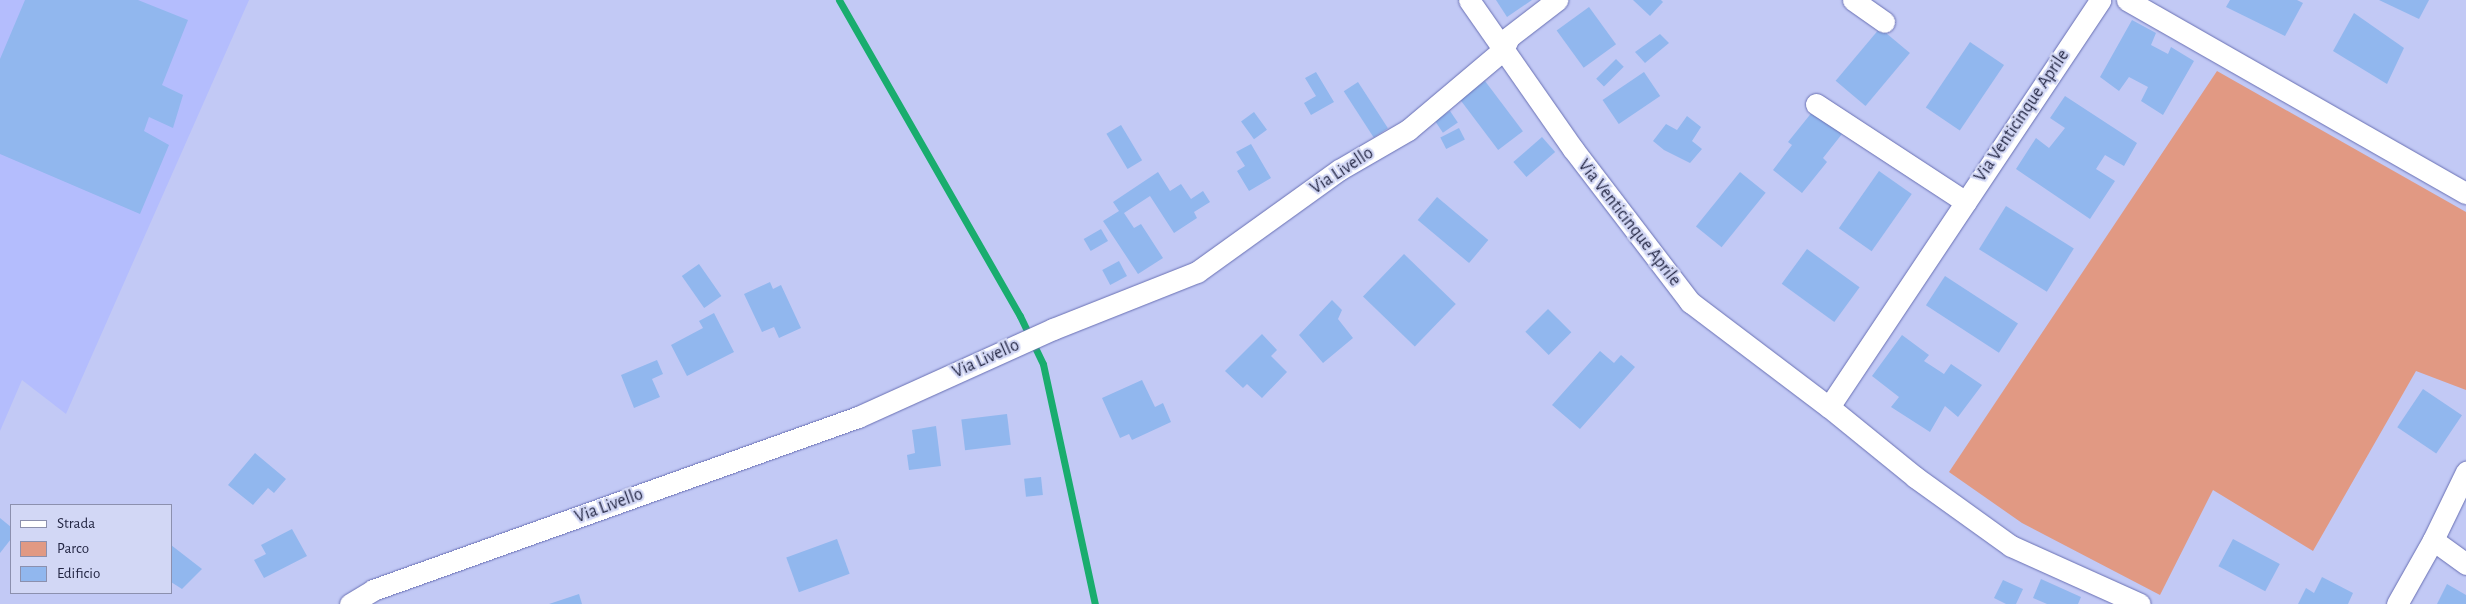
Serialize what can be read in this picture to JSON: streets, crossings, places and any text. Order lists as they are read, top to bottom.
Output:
{
  "streets": {
    "street": ["Via Venticinque Aprile", "Via Livello"]
  },
  "crossings": [
    ["Via Venticinque Aprile", "Via Livello"]
  ],
  "legend": ["Strada", "Parco", "Edificio"]
}
